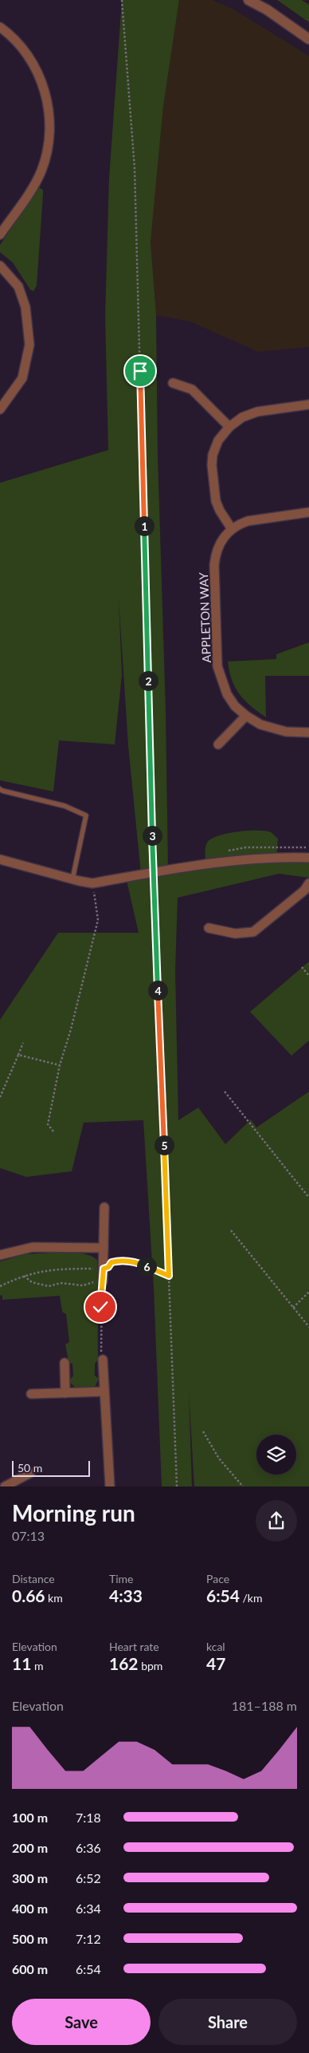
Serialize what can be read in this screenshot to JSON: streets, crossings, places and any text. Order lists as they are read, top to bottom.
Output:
{
  "streets": {
    "street": ["APPLETON WAY"]
  },
  "scale_bar": "50 m",
  "page": {
    "pins": [
      "1",
      "2",
      "3",
      "4",
      "5",
      "6"
    ],
    "scale": "50 m",
    "heading": ["Morning run", "07:13"],
    "stats": [
      ["Distance", "0.66 km"],
      ["Time", "4:33"],
      ["Pace", "6:54 /km"],
      ["Elevation", "11 m"],
      ["Heart rate", "162 bpm"],
      ["kcal", "47"]
    ],
    "chart": ["Elevation", "181–188 m"],
    "list": [
      {
        "name": "100 m",
        "note": "7:18"
      },
      {
        "name": "200 m",
        "note": "6:36"
      },
      {
        "name": "300 m",
        "note": "6:52"
      },
      {
        "name": "400 m",
        "note": "6:34"
      },
      {
        "name": "500 m",
        "note": "7:12"
      },
      {
        "name": "600 m",
        "note": "6:54"
      }
    ],
    "buttons": ["Save", "Share"]
  }
}
